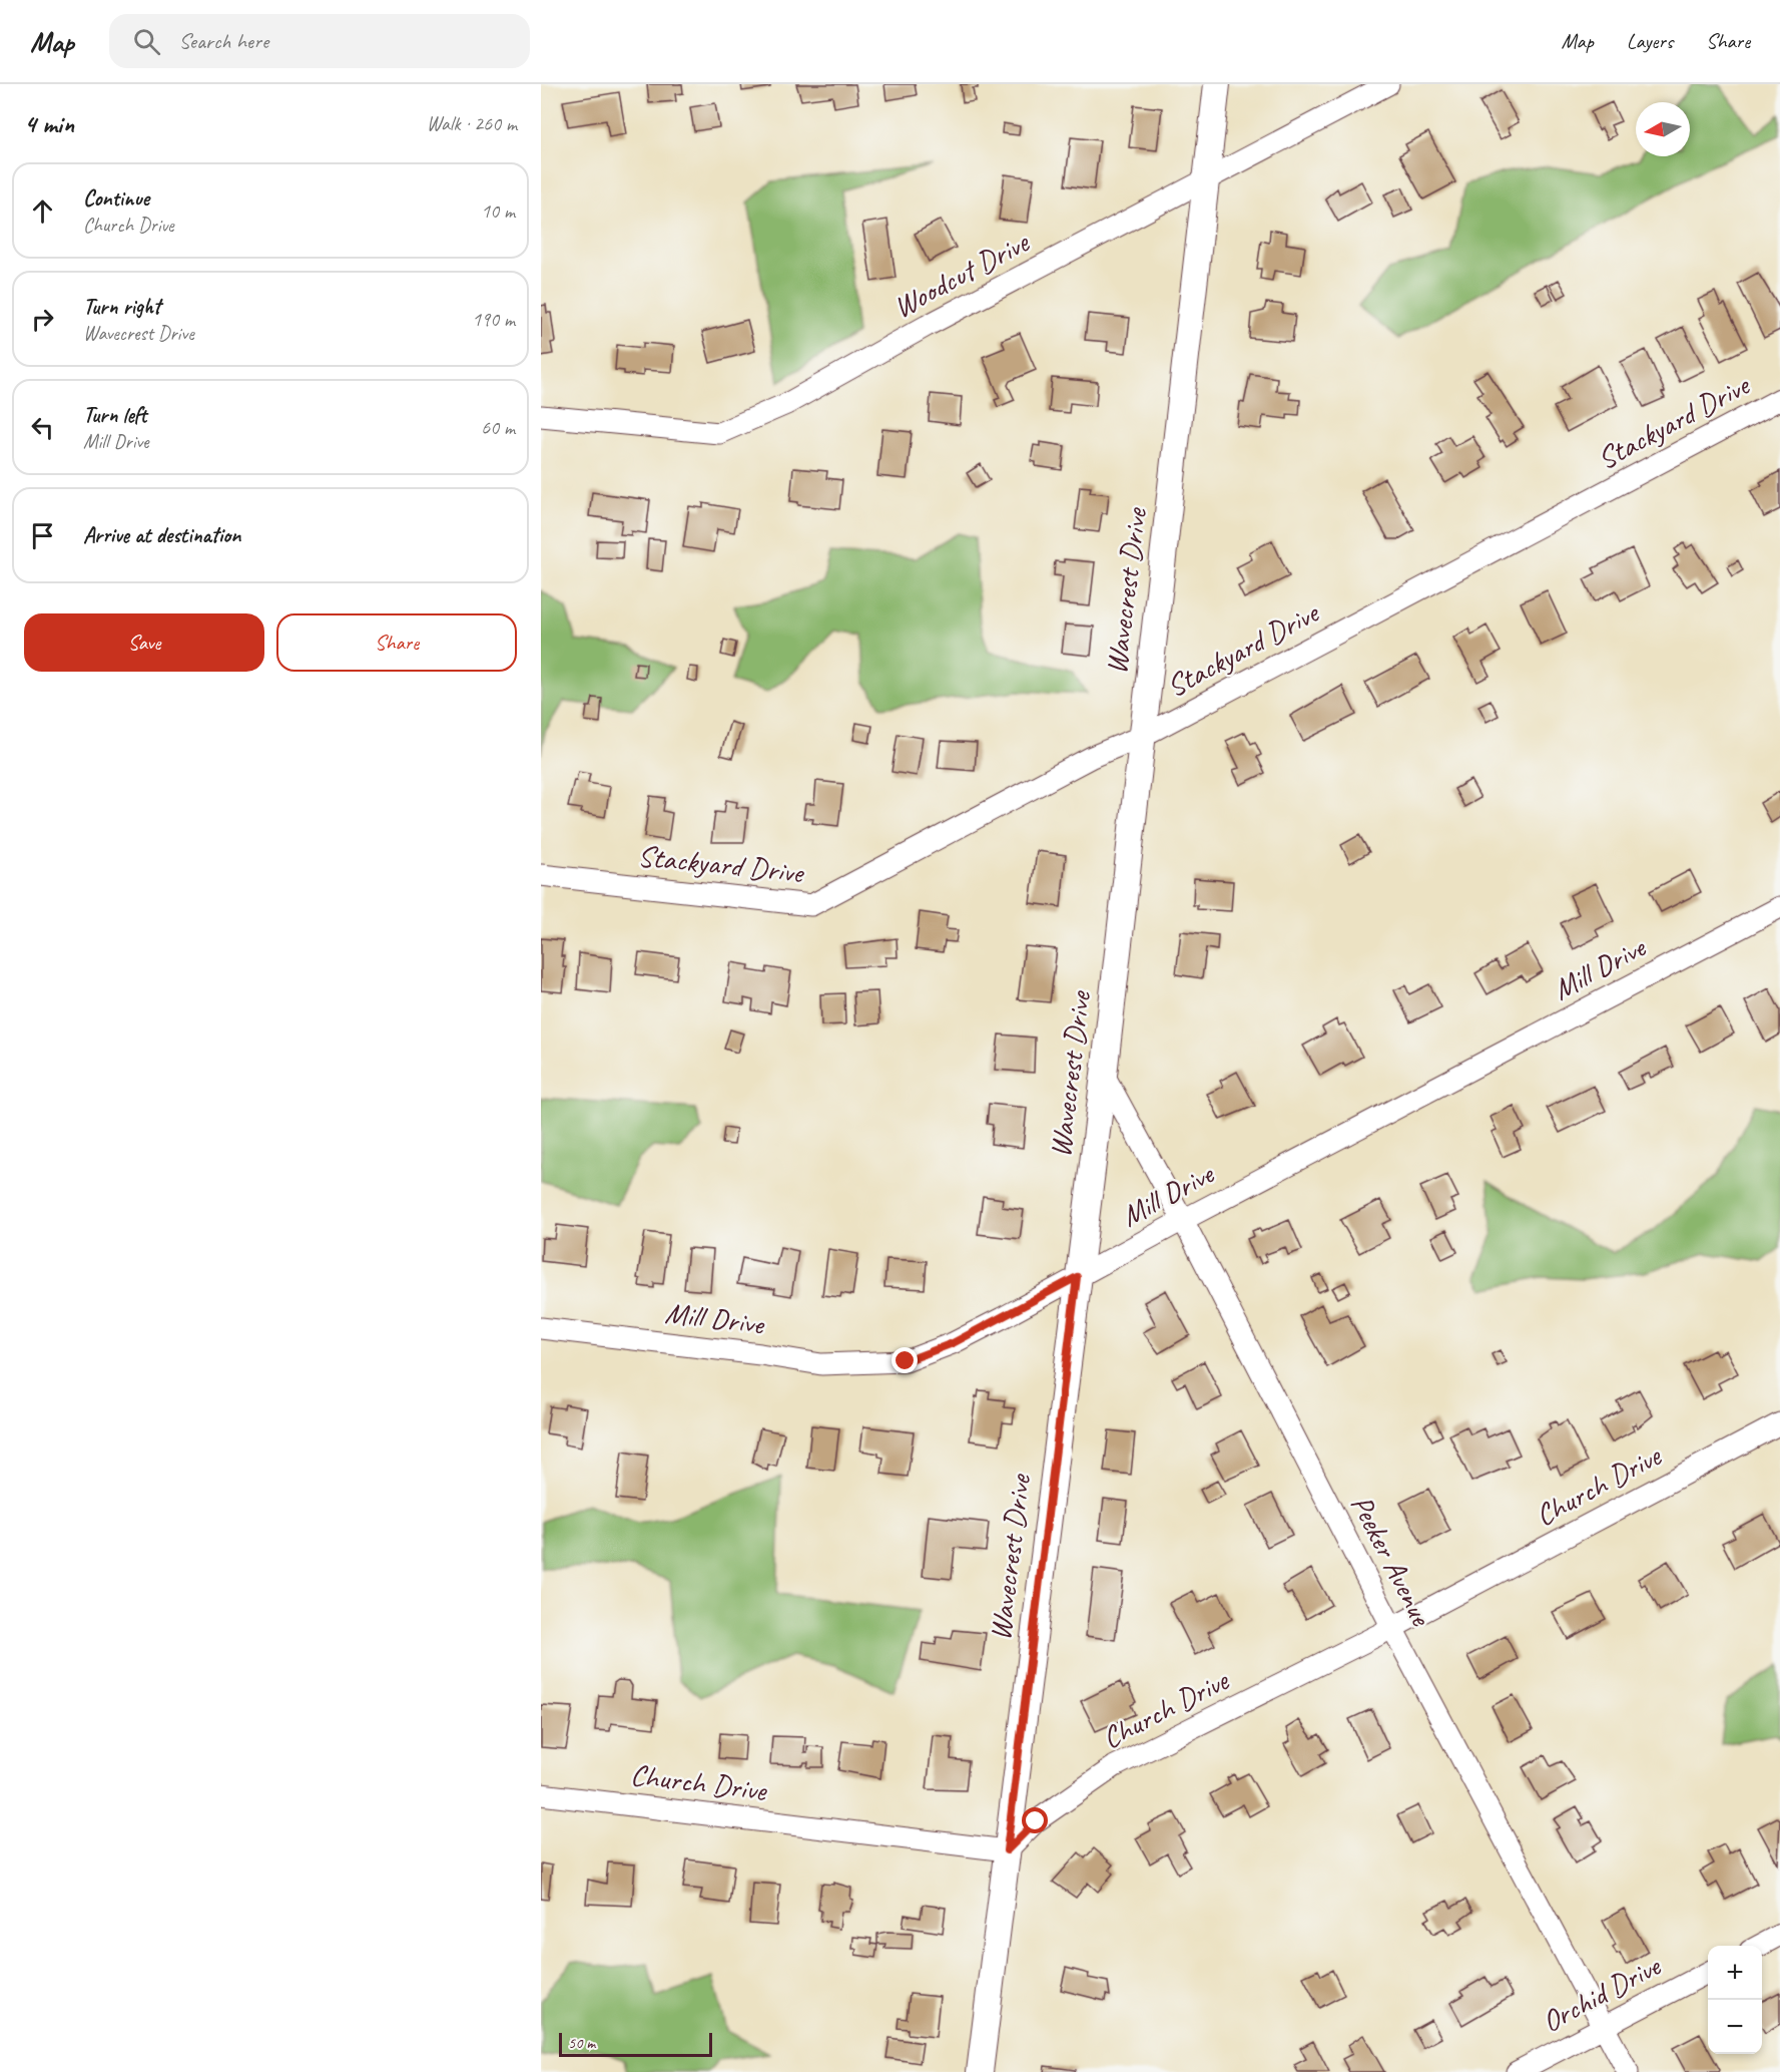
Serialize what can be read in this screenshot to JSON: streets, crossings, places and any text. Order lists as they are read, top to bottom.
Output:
{
  "streets": {
    "street": [
      "Woodcut Drive",
      "Stackyard Drive",
      "Wavecrest Drive",
      "Mill Drive",
      "Church Drive",
      "Peeker Avenue",
      "Orchid Drive"
    ]
  },
  "crossings": [
    ["Woodcut Drive", "Wavecrest Drive"],
    ["Stackyard Drive", "Wavecrest Drive"],
    ["Wavecrest Drive", "Mill Drive"],
    ["Wavecrest Drive", "Church Drive"],
    ["Wavecrest Drive", "Peeker Avenue"],
    ["Mill Drive", "Peeker Avenue"],
    ["Church Drive", "Peeker Avenue"],
    ["Peeker Avenue", "Orchid Drive"]
  ],
  "scale_bar": "50 m",
  "north": "left",
  "page": {
    "header": "Map",
    "search": "Search here",
    "nav": ["Map", "Layers", "Share"],
    "heading": ["4 min", "Walk · 260 m"],
    "list": [
      ["Continue", "Church Drive", "10 m"],
      ["Turn right", "Wavecrest Drive", "190 m"],
      ["Turn left", "Mill Drive", "60 m"],
      "Arrive at destination"
    ],
    "buttons": ["Save", "Share"],
    "map_buttons": ["+", "−"],
    "scale": "50 m"
  }
}
